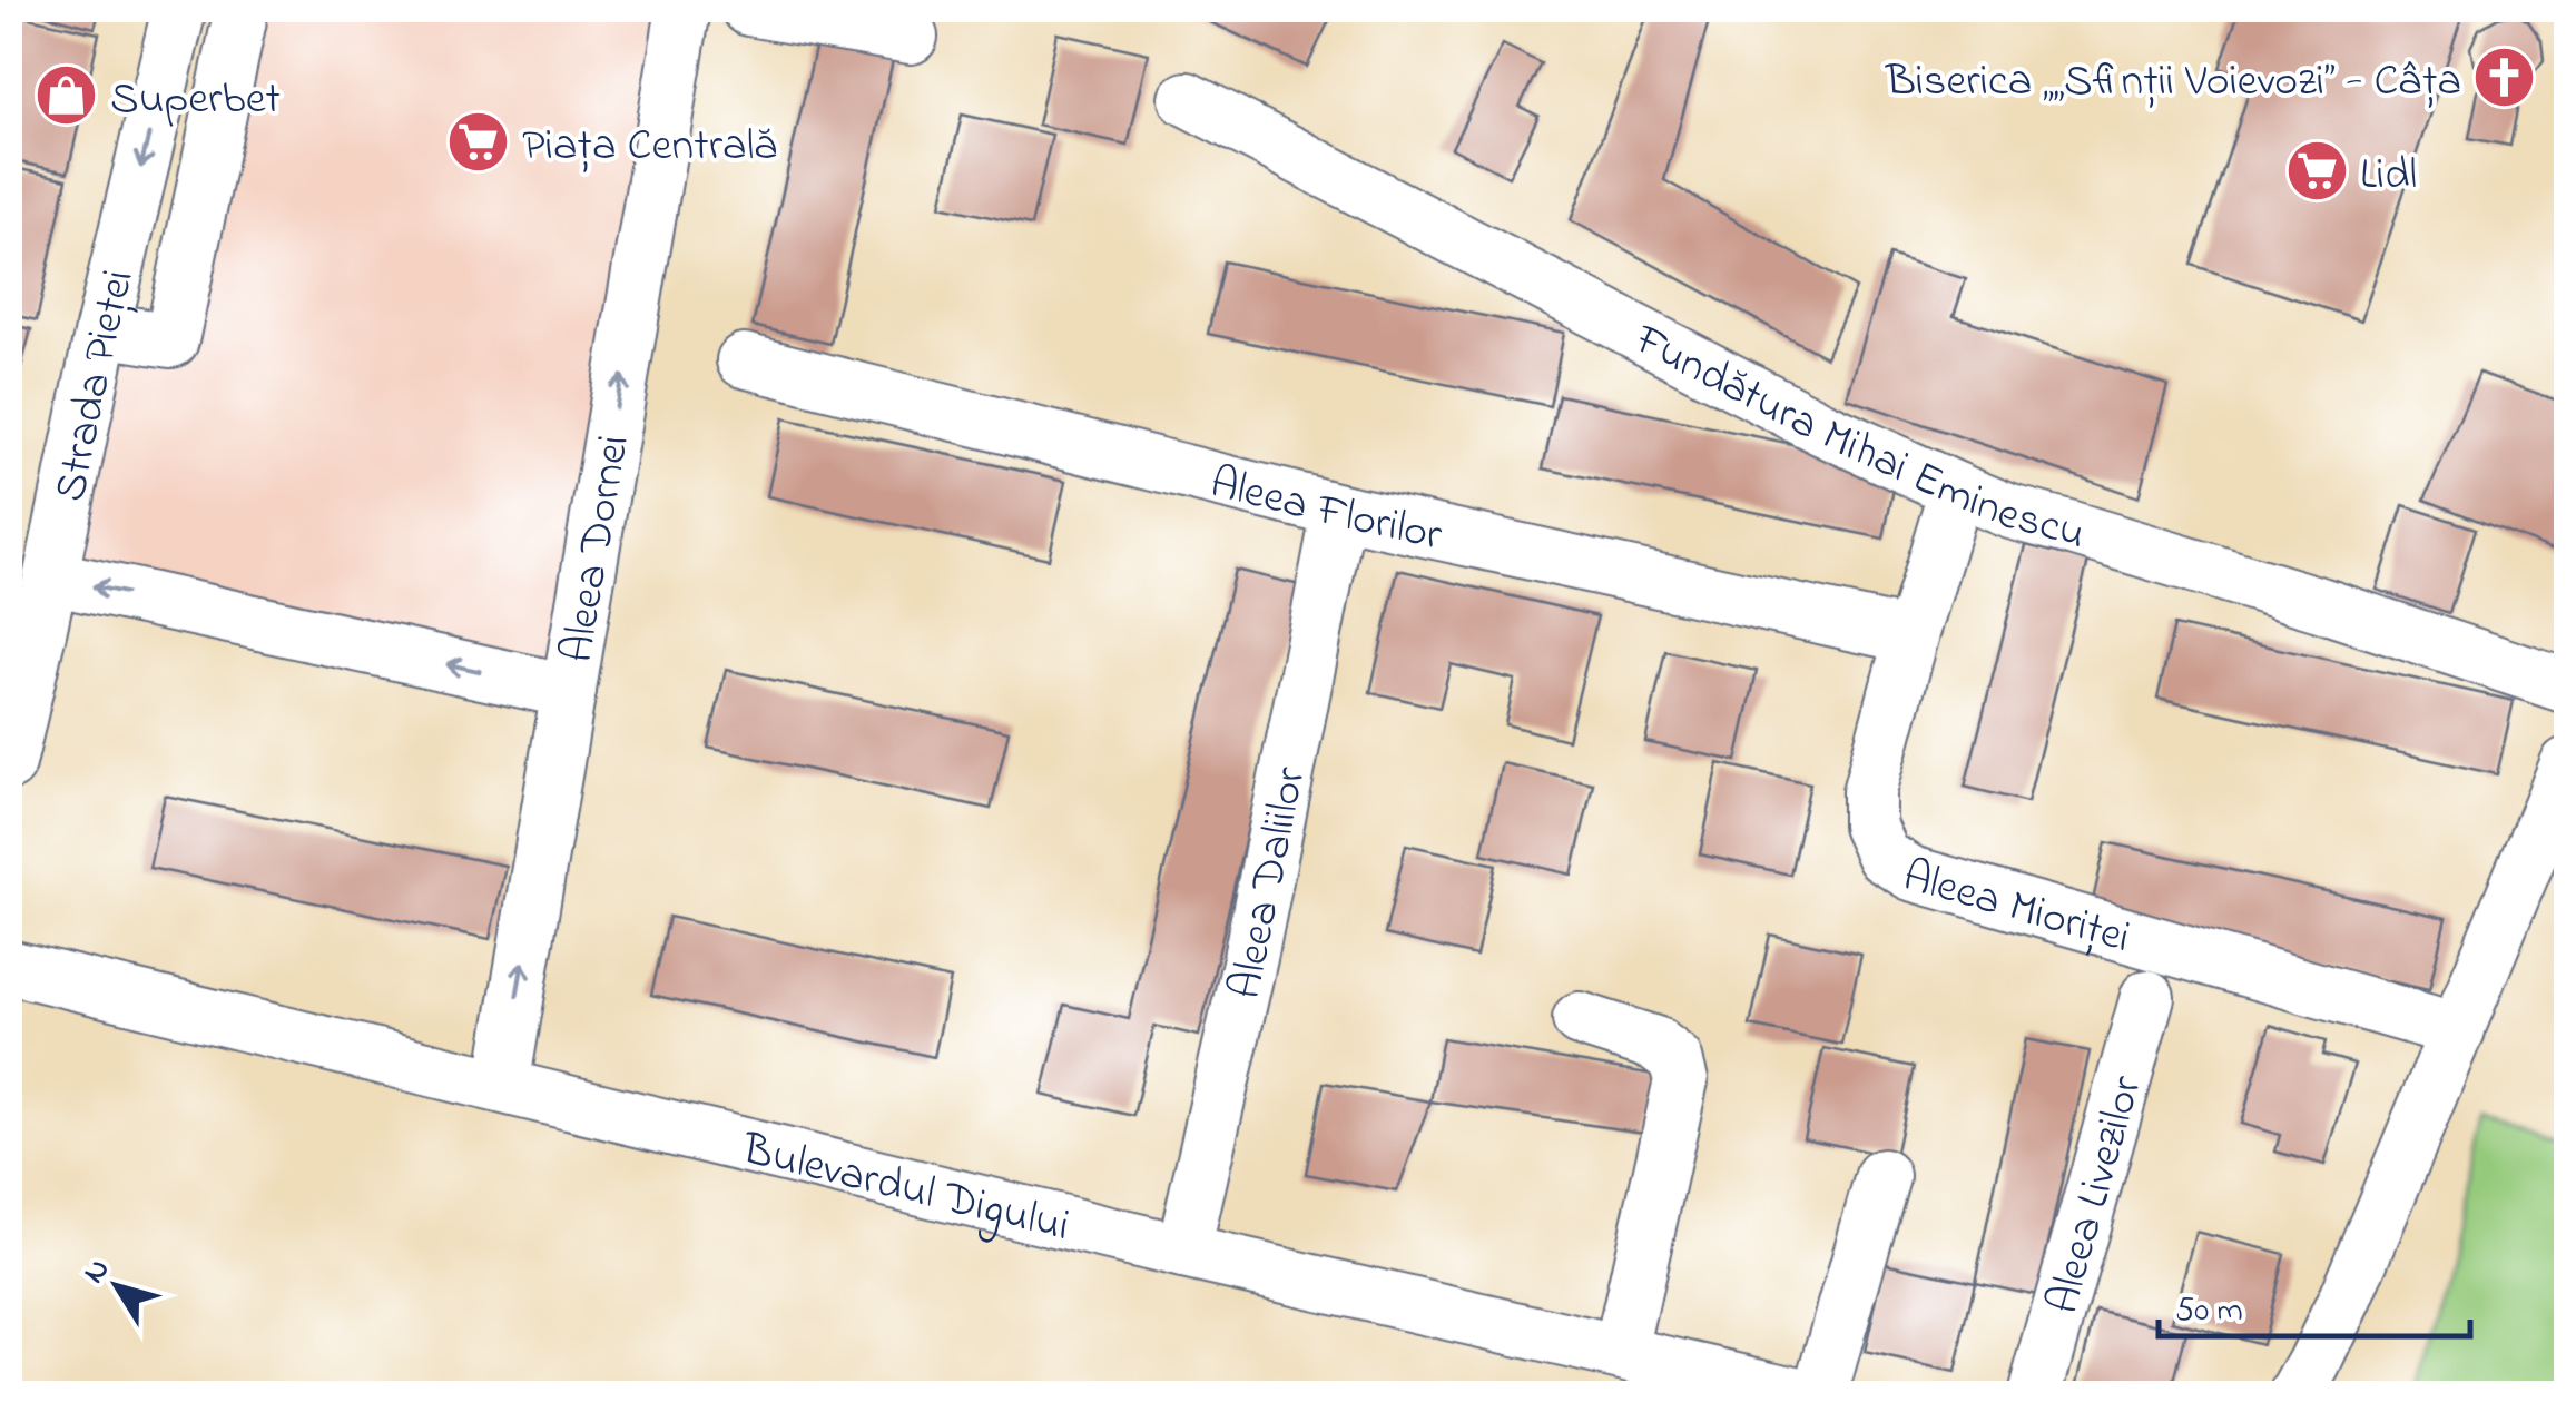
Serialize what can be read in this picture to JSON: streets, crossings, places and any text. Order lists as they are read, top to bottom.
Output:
{
  "streets": {
    "street": [
      "Strada Pieței",
      "Fundătura Mihai Eminescu",
      "Aleea Florilor",
      "Aleea Dornei",
      "Aleea Daliilor",
      "Aleea Mioriței",
      "Bulevardul Digului",
      "Aleea Livezilor"
    ]
  },
  "crossings": [
    ["Fundătura Mihai Eminescu", "Aleea Mioriței"],
    ["Aleea Florilor", "Aleea Daliilor"],
    ["Aleea Florilor", "Aleea Mioriței"],
    ["Aleea Dornei", "Bulevardul Digului"],
    ["Aleea Daliilor", "Bulevardul Digului"]
  ],
  "one_way": ["Strada Pieței", "Aleea Dornei"],
  "places": {
    "church": ["Biserica „„Sfinții Voievozi” - Câța"],
    "shop": ["Superbet"],
    "supermarket": ["Piața Centrală", "Lidl"]
  },
  "scale_bar": "50 m",
  "north": "top left"
}
